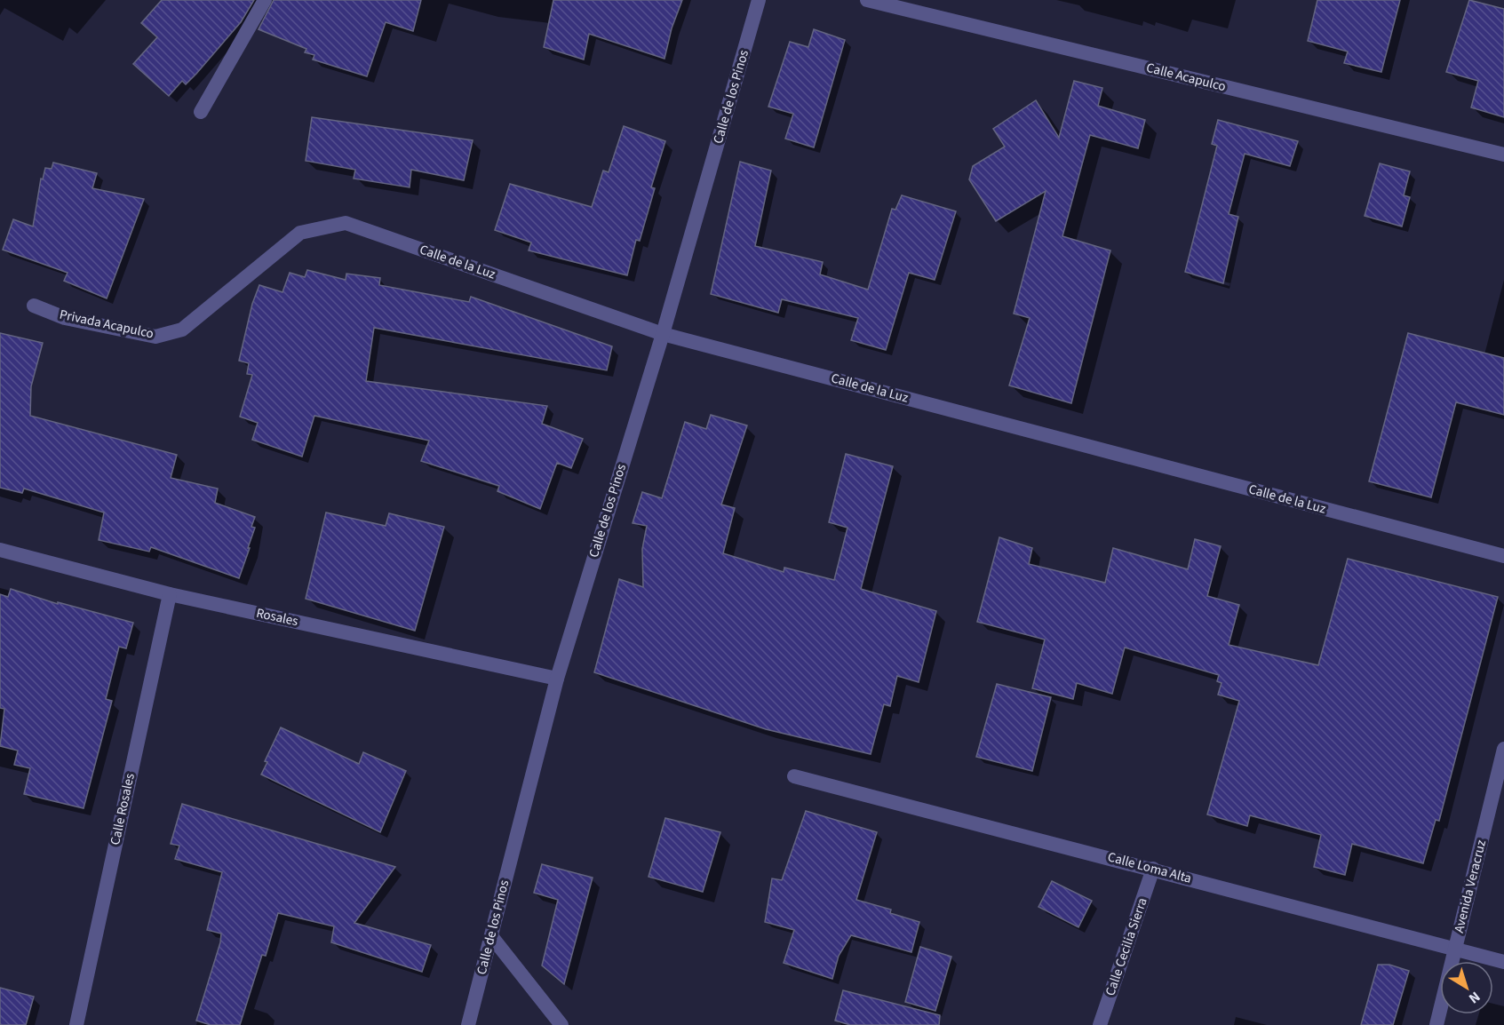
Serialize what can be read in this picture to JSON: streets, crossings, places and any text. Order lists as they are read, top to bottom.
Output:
{
  "streets": {
    "street": [
      "Calle Acapulco",
      "Calle de los Pinos",
      "Calle de la Luz",
      "Privada Acapulco",
      "Rosales",
      "Calle Rosales",
      "Calle Loma Alta",
      "Avenida Veracruz",
      "Calle Cecilia Sierra"
    ]
  },
  "crossings": [
    ["Calle de los Pinos", "Calle de la Luz"],
    ["Calle de los Pinos", "Rosales"],
    ["Calle de la Luz", "Privada Acapulco"],
    ["Rosales", "Calle Rosales"],
    ["Calle Loma Alta", "Avenida Veracruz"],
    ["Calle Loma Alta", "Calle Cecilia Sierra"]
  ],
  "north": "bottom right"
}
